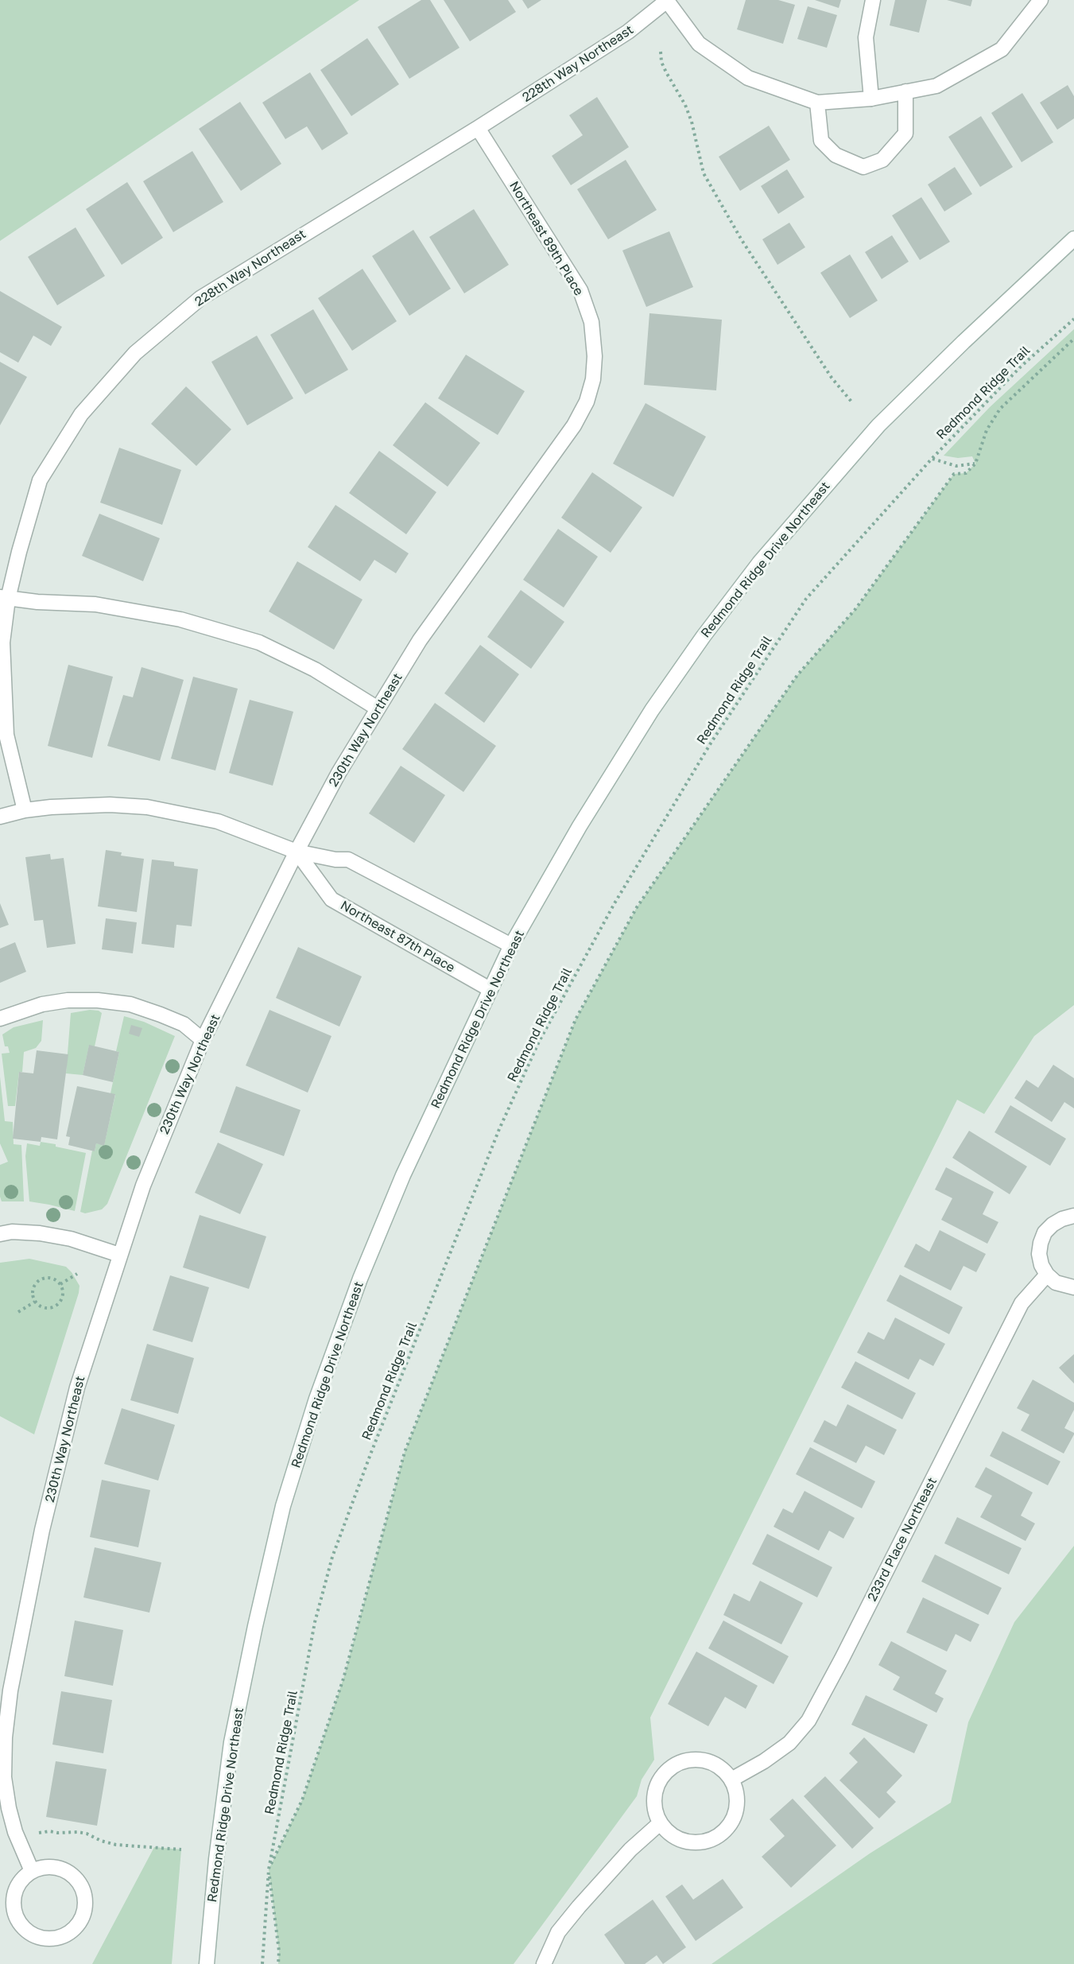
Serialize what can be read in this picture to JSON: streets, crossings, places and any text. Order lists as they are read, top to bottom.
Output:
{
  "streets": {
    "street": [
      "228th Way Northeast",
      "Northeast 89th Place",
      "Redmond Ridge Drive Northeast",
      "230th Way Northeast",
      "Northeast 87th Place",
      "233rd Place Northeast"
    ],
    "path": ["Redmond Ridge Trail"]
  },
  "crossings": [
    ["228th Way Northeast", "Northeast 89th Place"],
    ["Northeast 89th Place", "230th Way Northeast"],
    ["Redmond Ridge Drive Northeast", "Northeast 87th Place"],
    ["230th Way Northeast", "Northeast 87th Place"]
  ]
}
